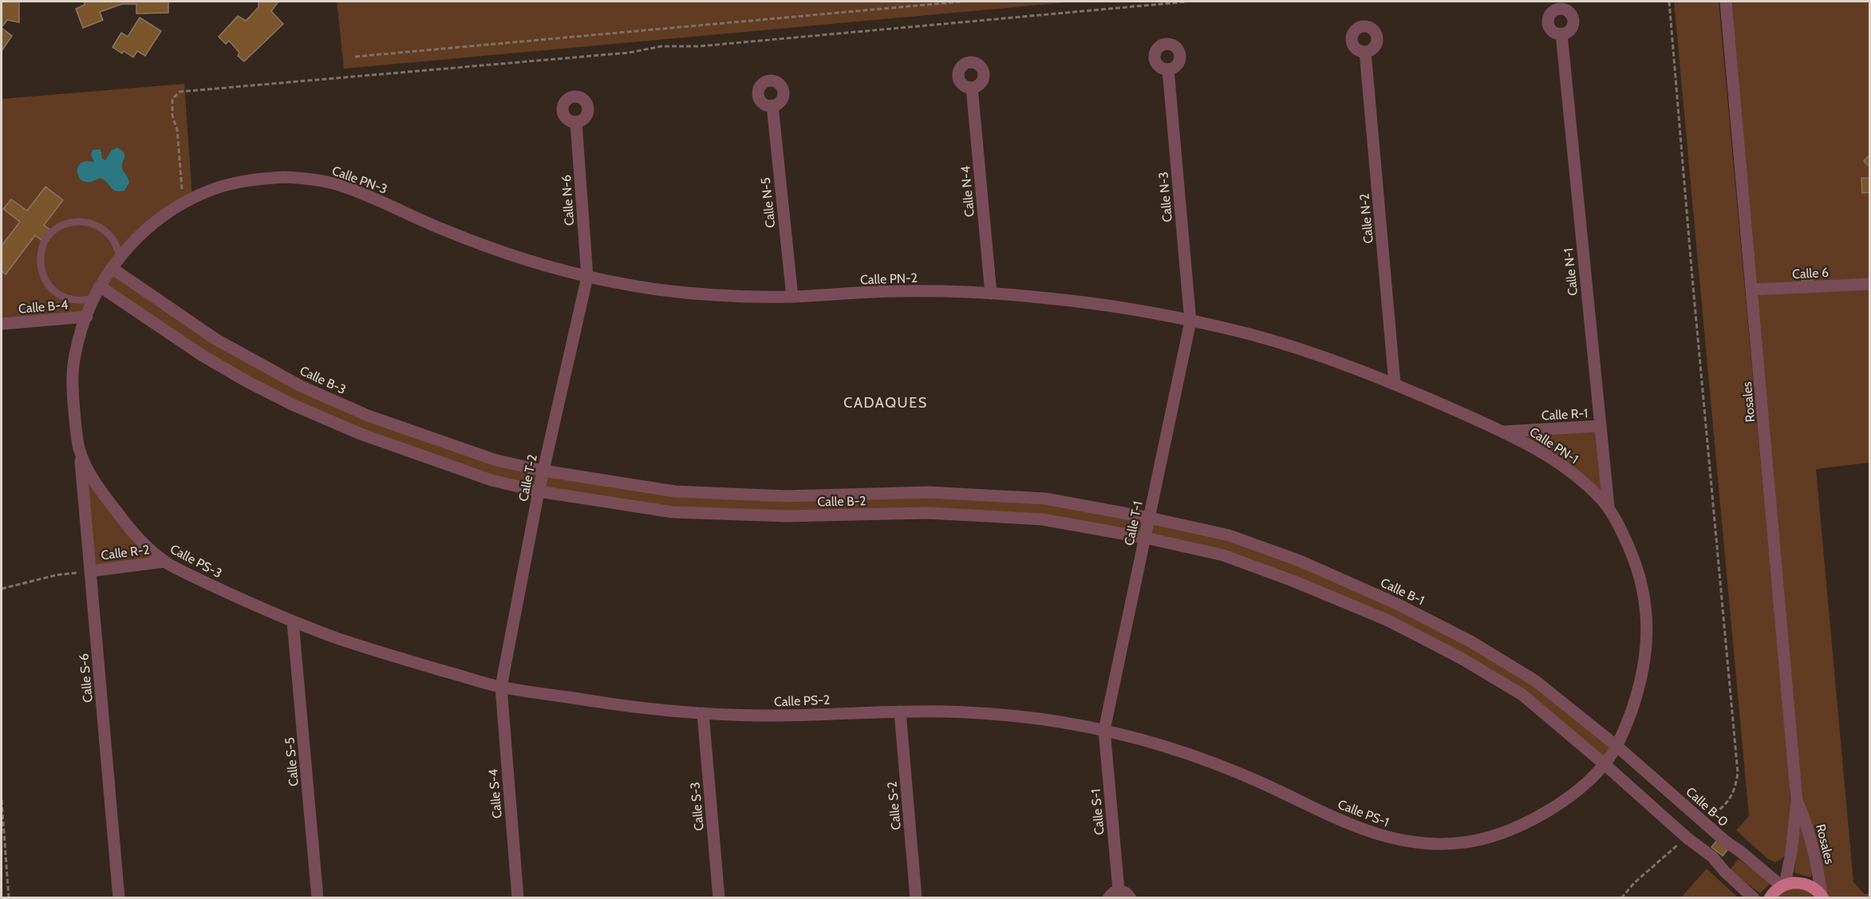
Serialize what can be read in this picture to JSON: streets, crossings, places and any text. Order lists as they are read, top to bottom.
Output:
{
  "streets": {
    "street": [
      "Calle PN-3",
      "Calle N-4",
      "Calle N-3",
      "Calle N-6",
      "Calle N-5",
      "Calle N-2",
      "Calle N-1",
      "Calle 6",
      "Calle PN-2",
      "Calle B-4",
      "Calle B-3",
      "Rosales",
      "Calle R-1",
      "Calle PN-1",
      "Calle T-2",
      "Calle B-2",
      "Calle T-1",
      "Calle R-2",
      "Calle PS-3",
      "Calle B-1",
      "Calle S-6",
      "Calle PS-2",
      "Calle S-5",
      "Calle S-4",
      "Calle S-2",
      "Calle S-3",
      "Calle B-0",
      "Calle S-1",
      "Calle PS-1"
    ]
  },
  "crossings": [
    ["Calle PN-3", "Calle N-6"],
    ["Calle PN-3", "Calle PN-2"],
    ["Calle PN-3", "Calle B-3"],
    ["Calle PN-3", "Calle T-2"],
    ["Calle PN-3", "Calle PS-3"],
    ["Calle N-4", "Calle PN-2"],
    ["Calle N-3", "Calle PN-2"],
    ["Calle N-3", "Calle PN-1"],
    ["Calle N-3", "Calle T-1"],
    ["Calle N-6", "Calle PN-2"],
    ["Calle N-6", "Calle T-2"],
    ["Calle N-5", "Calle PN-2"],
    ["Calle N-2", "Calle PN-1"],
    ["Calle N-1", "Calle R-1"],
    ["Calle N-1", "Calle PN-1"],
    ["Calle 6", "Rosales"],
    ["Calle PN-2", "Calle PN-1"],
    ["Calle PN-2", "Calle T-2"],
    ["Calle PN-2", "Calle T-1"],
    ["Calle B-4", "Calle PS-3"],
    ["Calle B-3", "Calle T-2"],
    ["Calle B-3", "Calle B-2"],
    ["Calle B-3", "Calle PS-3"],
    ["Rosales", "Calle B-0"],
    ["Calle R-1", "Calle PN-1"],
    ["Calle PN-1", "Calle T-1"],
    ["Calle PN-1", "Calle B-1"],
    ["Calle PN-1", "Calle B-0"],
    ["Calle PN-1", "Calle PS-1"],
    ["Calle T-2", "Calle B-2"],
    ["Calle T-2", "Calle PS-3"],
    ["Calle T-2", "Calle PS-2"],
    ["Calle T-2", "Calle S-4"],
    ["Calle B-2", "Calle T-1"],
    ["Calle B-2", "Calle B-1"],
    ["Calle T-1", "Calle B-1"],
    ["Calle T-1", "Calle PS-2"],
    ["Calle T-1", "Calle S-1"],
    ["Calle T-1", "Calle PS-1"],
    ["Calle R-2", "Calle PS-3"],
    ["Calle R-2", "Calle S-6"],
    ["Calle PS-3", "Calle S-6"],
    ["Calle PS-3", "Calle PS-2"],
    ["Calle PS-3", "Calle S-5"],
    ["Calle PS-3", "Calle S-4"],
    ["Calle B-1", "Calle B-0"],
    ["Calle PS-2", "Calle S-4"],
    ["Calle PS-2", "Calle S-2"],
    ["Calle PS-2", "Calle S-3"],
    ["Calle PS-2", "Calle S-1"],
    ["Calle PS-2", "Calle PS-1"],
    ["Calle S-1", "Calle PS-1"]
  ],
  "districts": ["CADAQUES"]
}
